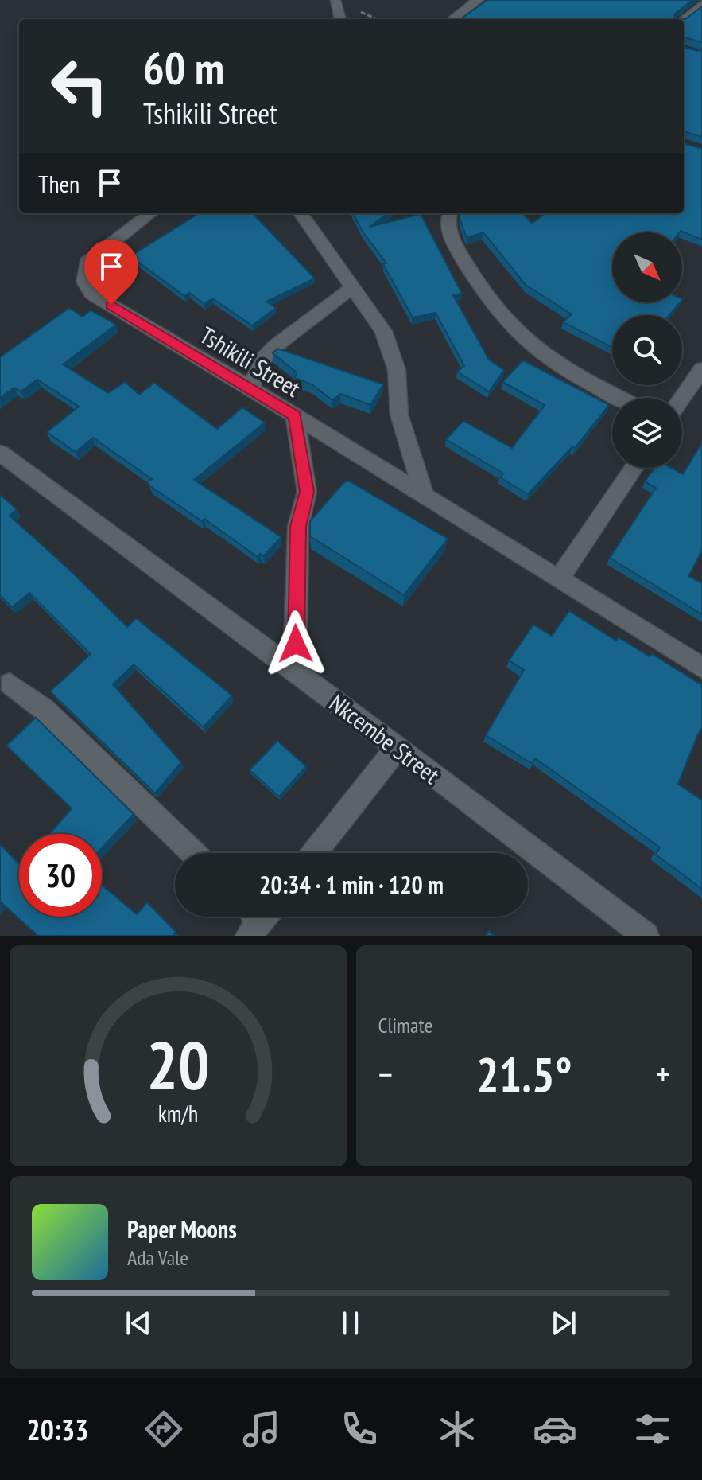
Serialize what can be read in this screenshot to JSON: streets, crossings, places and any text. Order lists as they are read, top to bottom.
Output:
{
  "streets": {
    "street": ["Tshikili Street", "Nkcembe Street"]
  },
  "north": "bottom right",
  "page": {
    "turn": ["60 m", "Tshikili Street"],
    "then": "Then",
    "limit": "30",
    "trip": "20:34 · 1 min · 120 m",
    "tile": "Climate",
    "heat": ["−", "21.5°", "+"],
    "song": ["Paper Moons", "Ada Vale"],
    "tabs": "20:33",
    "gauge": ["20", "km/h"]
  }
}
